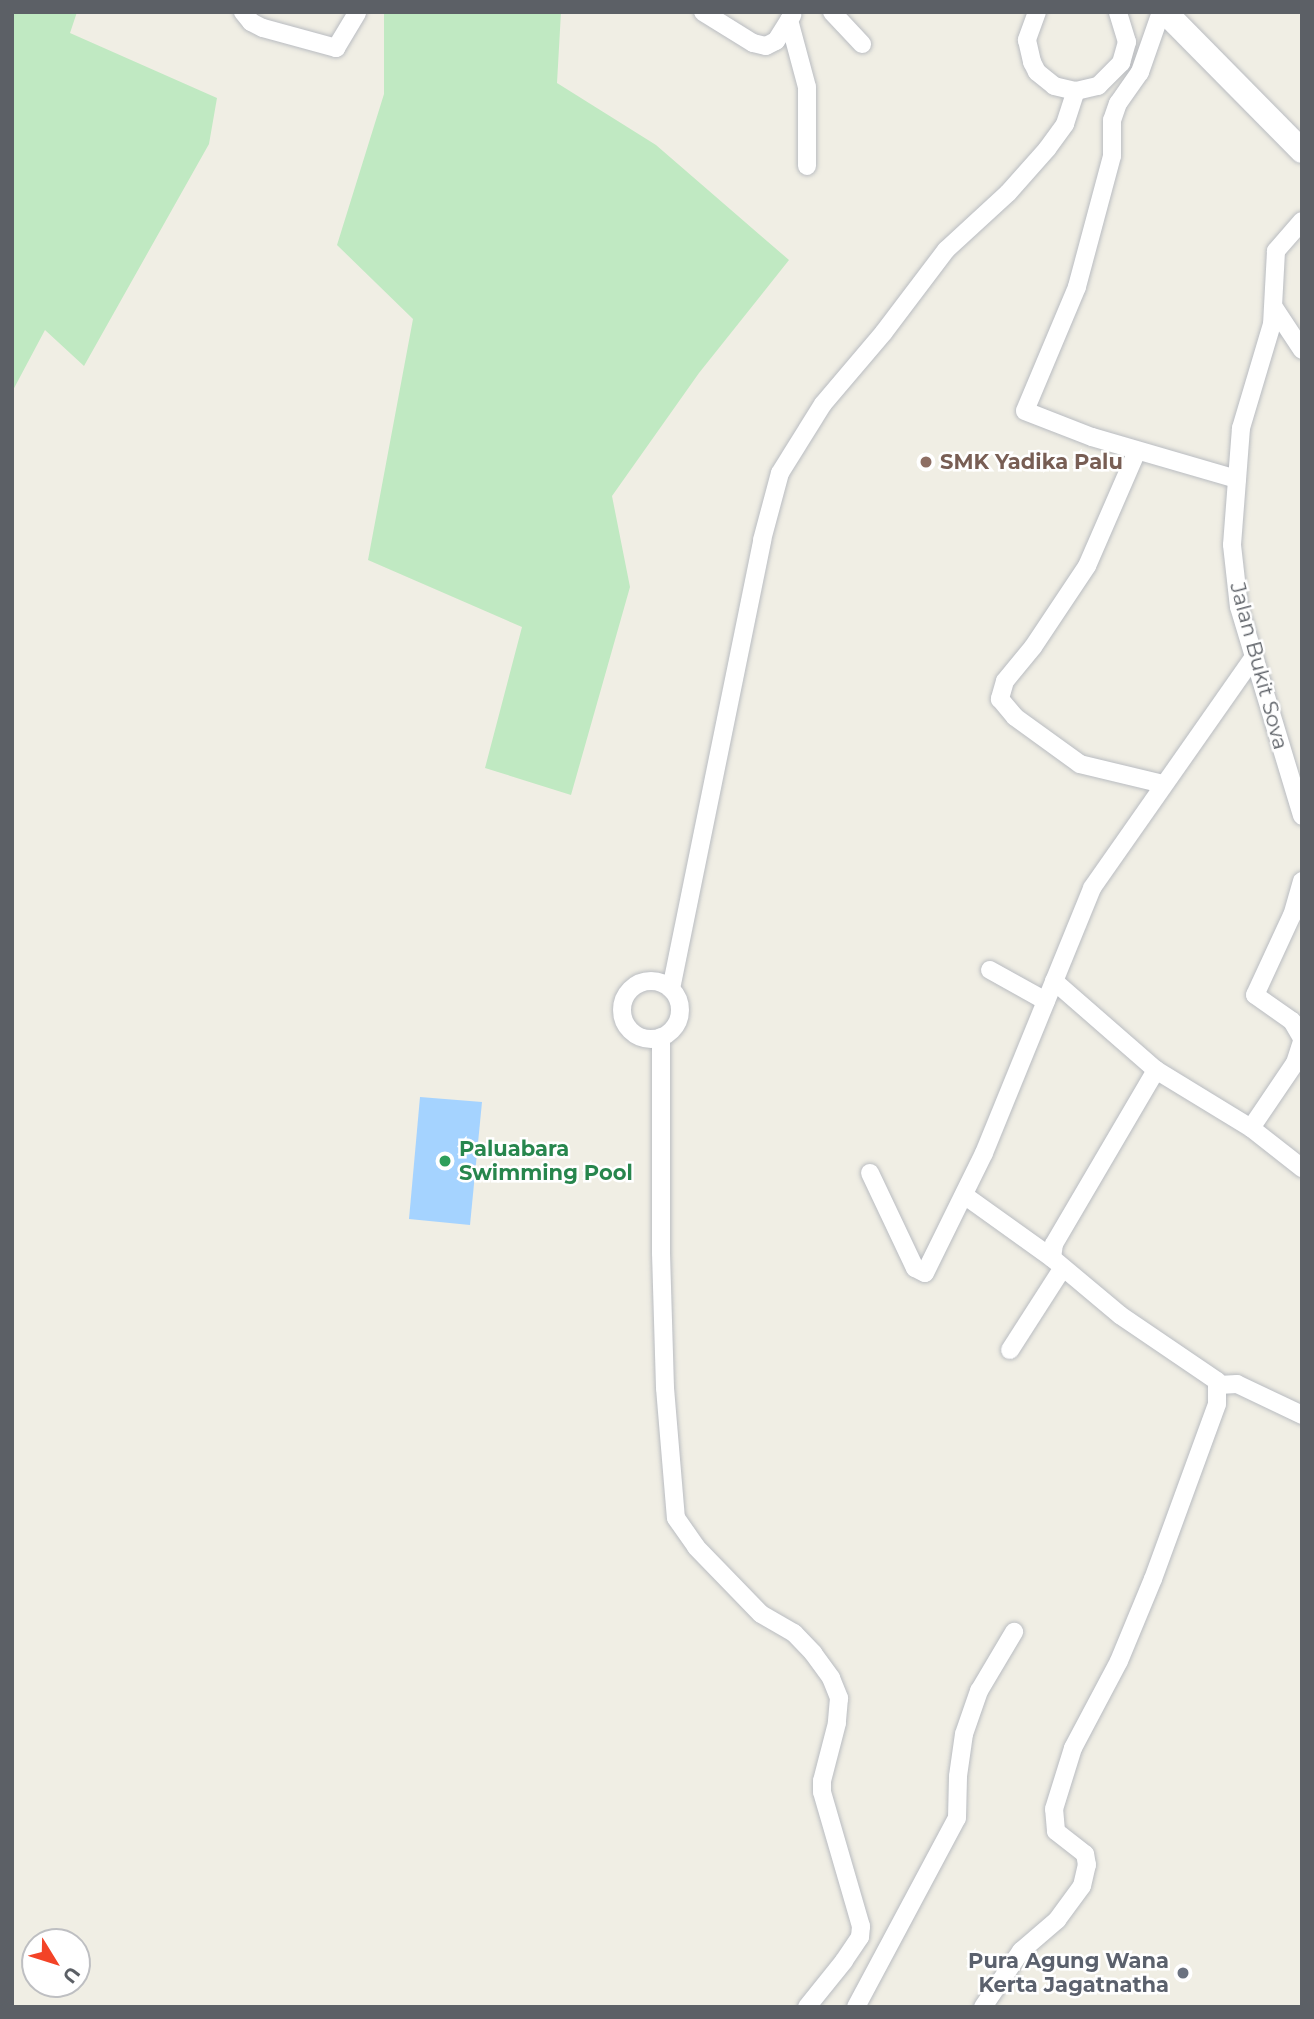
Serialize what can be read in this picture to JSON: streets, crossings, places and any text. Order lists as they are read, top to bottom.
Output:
{
  "streets": {
    "street": ["Jalan Bukit Sova"]
  },
  "places": ["SMK Yadika Palu", "Paluabara Swimming Pool", "Pura Agung Wana Kerta Jagatnatha"],
  "north": "bottom right"
}
